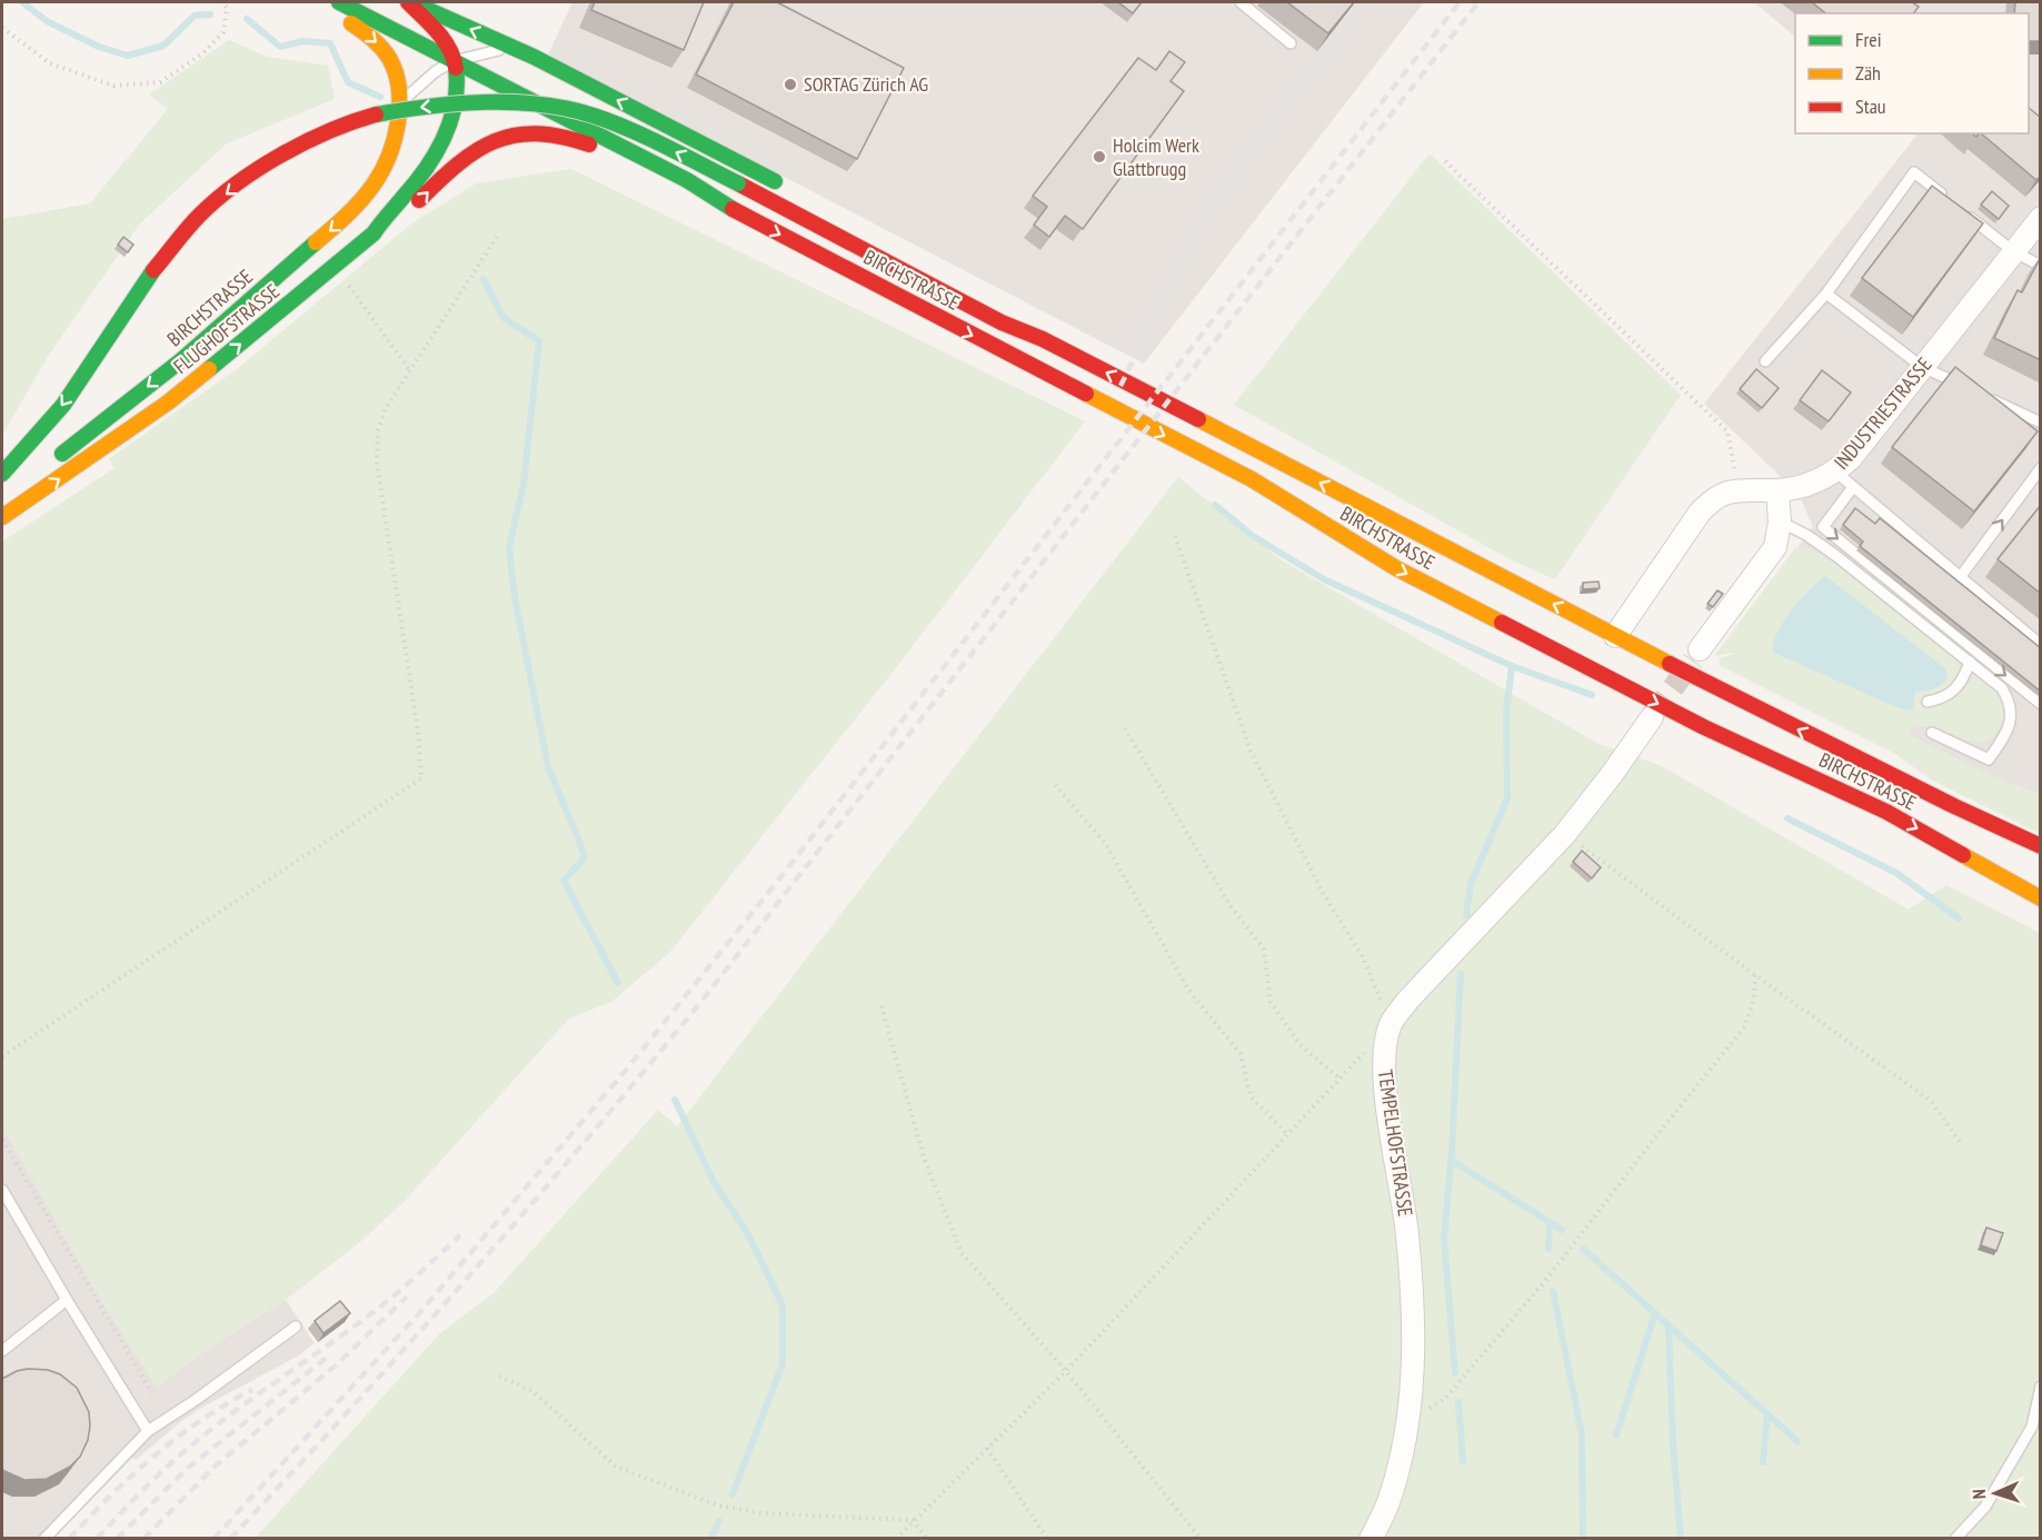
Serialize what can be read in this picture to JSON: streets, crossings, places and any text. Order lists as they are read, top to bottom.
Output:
{
  "streets": {
    "main road": ["BIRCHSTRASSE", "FLUGHOFSTRASSE"],
    "street": ["INDUSTRIESTRASSE", "TEMPELHOFSTRASSE"]
  },
  "crossings": [
    ["BIRCHSTRASSE", "FLUGHOFSTRASSE"],
    ["BIRCHSTRASSE", "INDUSTRIESTRASSE"]
  ],
  "one_way": ["FLUGHOFSTRASSE"],
  "places": ["SORTAG Zürich AG", "Holcim Werk Glattbrugg"],
  "legend": ["Frei", "Zäh", "Stau"],
  "north": "left"
}
